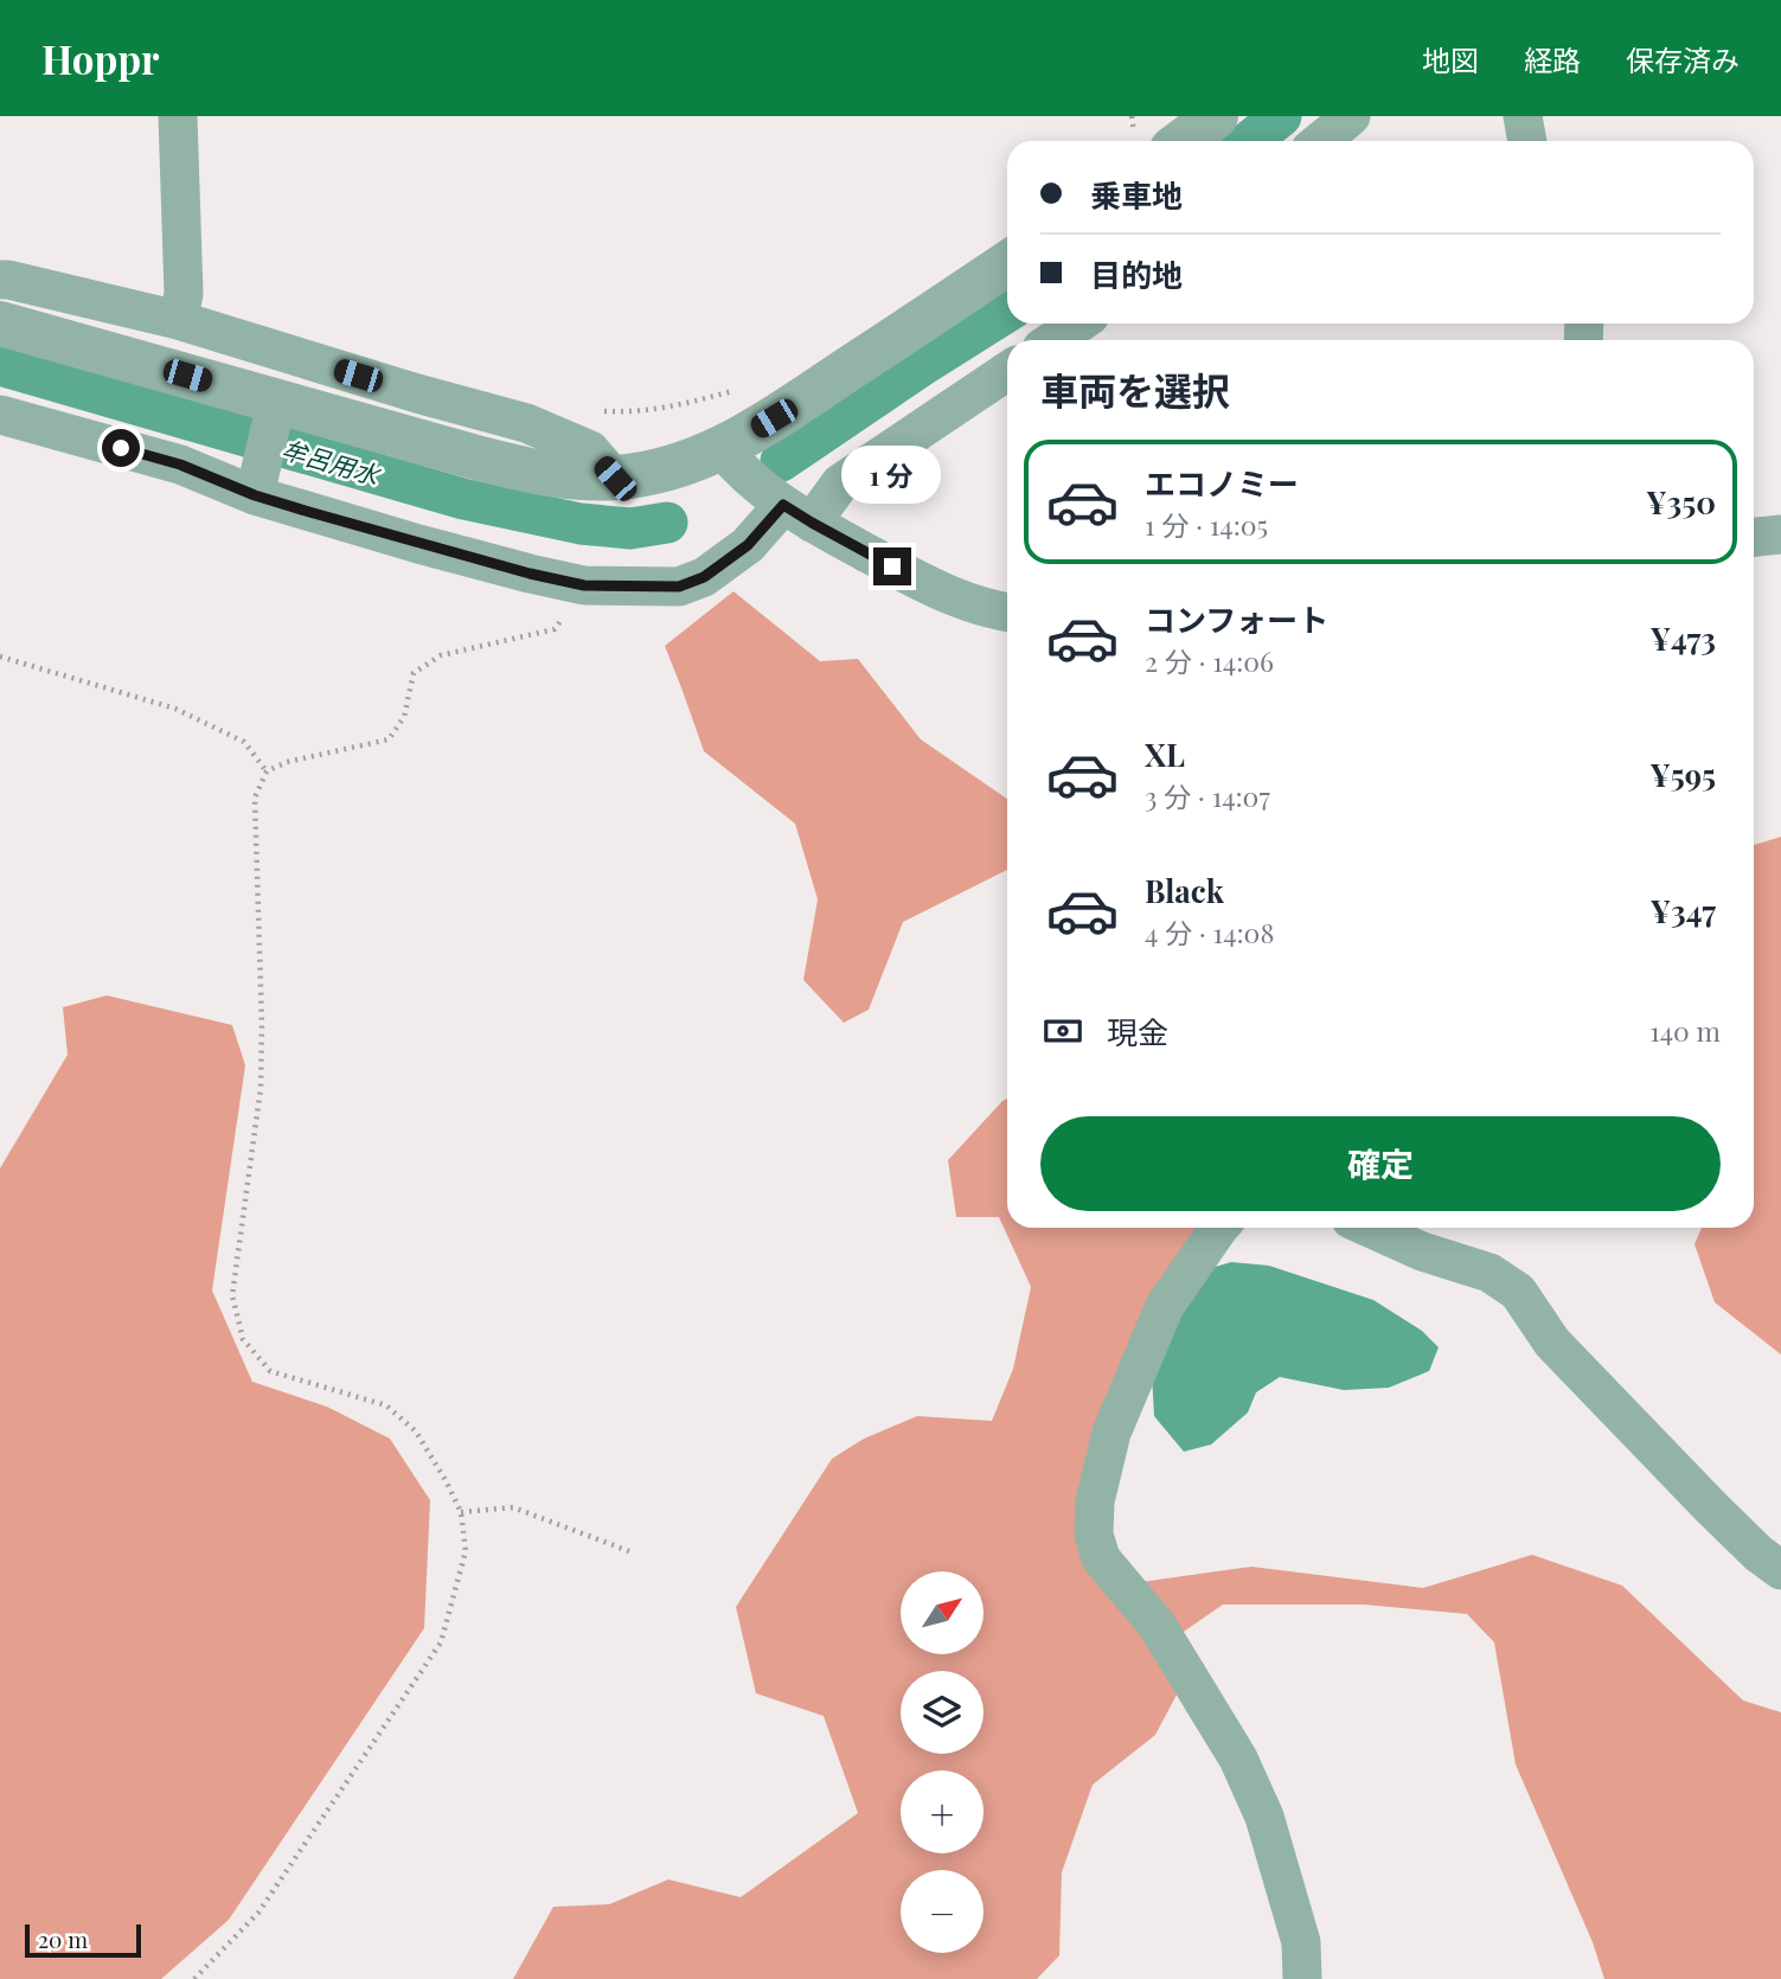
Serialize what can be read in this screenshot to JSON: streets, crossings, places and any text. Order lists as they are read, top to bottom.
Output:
{
  "water": ["牟呂用水"],
  "scale_bar": "20 m",
  "north": "top right",
  "page": {
    "header": "Hoppr",
    "nav": ["地図", "経路", "保存済み"],
    "banner": ["乗車地", "目的地"],
    "heading": "車両を選択",
    "list": [
      {
        "name": "エコノミー",
        "note": "1 分 · 14:05",
        "value": "¥350"
      },
      {
        "name": "コンフォート",
        "note": "2 分 · 14:06",
        "value": "¥473"
      },
      {
        "name": "XL",
        "note": "3 分 · 14:07",
        "value": "¥595"
      },
      {
        "name": "Black",
        "note": "4 分 · 14:08",
        "value": "¥347"
      }
    ],
    "bubble": "1 分",
    "pay": ["現金", "140 m"],
    "buttons": "確定",
    "map_buttons": ["+", "−"],
    "scale": "20 m"
  }
}
